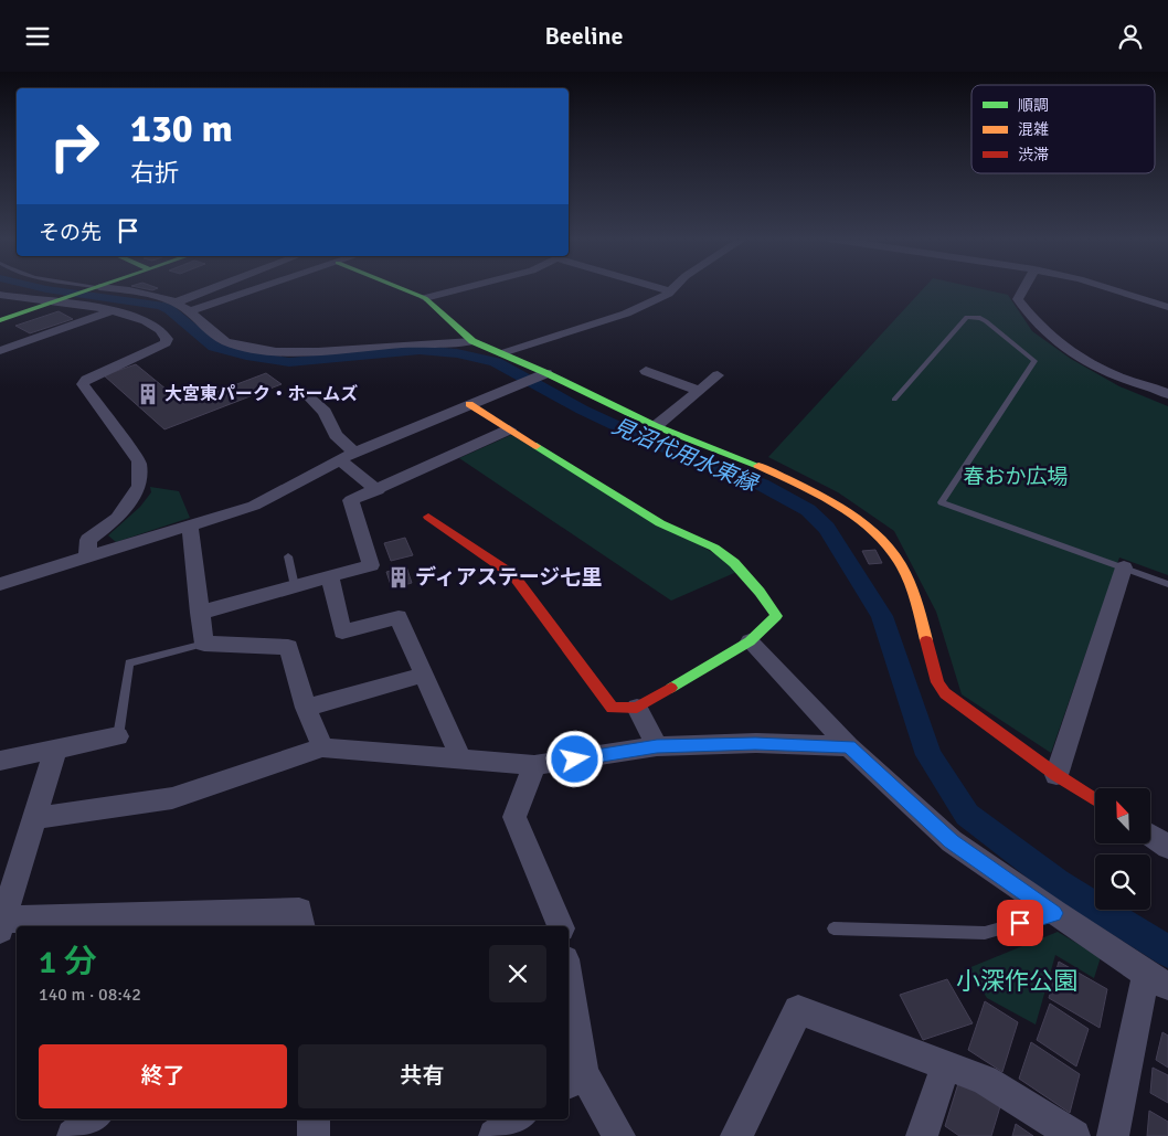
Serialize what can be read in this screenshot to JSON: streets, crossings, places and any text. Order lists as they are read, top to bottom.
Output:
{
  "water": ["見沼代用水東縁"],
  "parks": ["春おか広場", "小深作公園"],
  "places": {
    "building": ["大宮東パーク・ホームズ", "ディアステージ七里"]
  },
  "legend": ["順調", "混雑", "渋滞"],
  "north": "top left",
  "page": {
    "header": "Beeline",
    "turn": ["130 m", "右折"],
    "then": "その先",
    "heading": ["1 分", "140 m · 08:42"],
    "buttons": ["終了", "共有"]
  }
}
